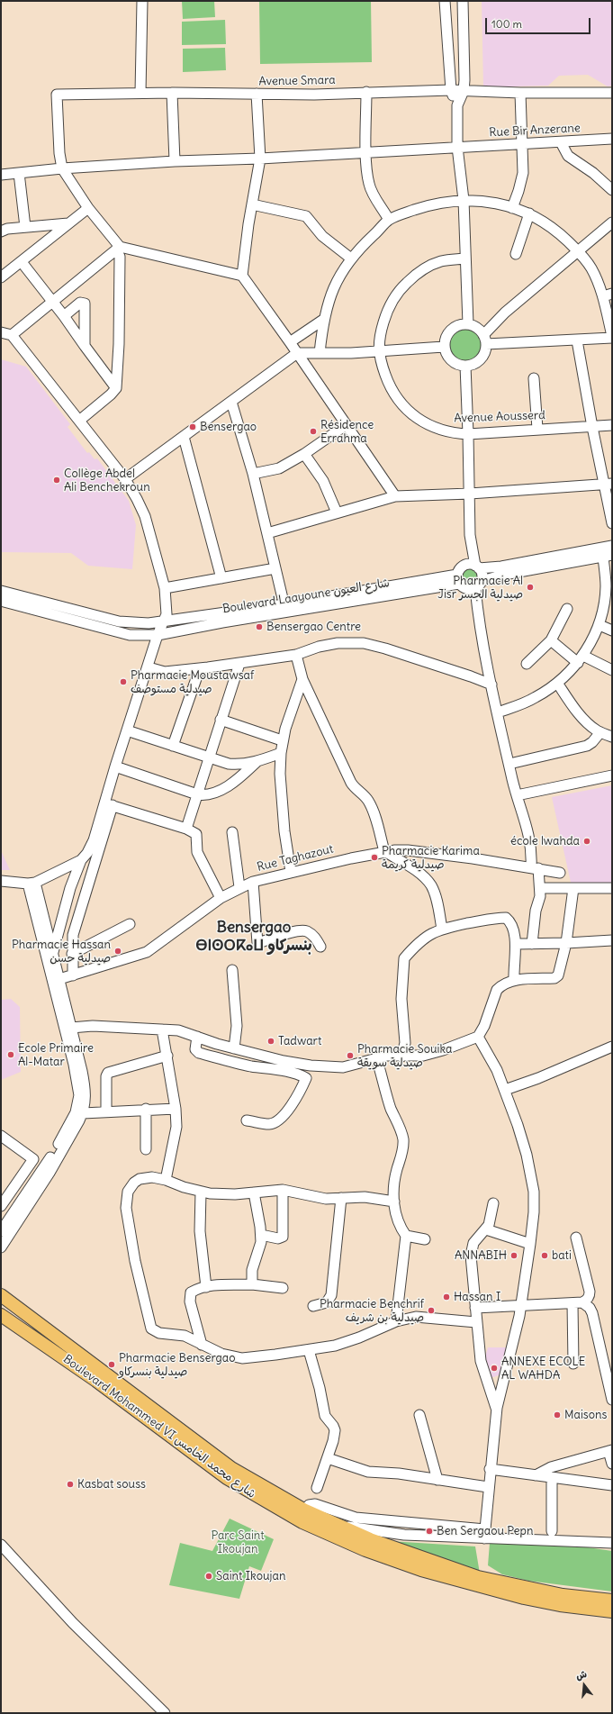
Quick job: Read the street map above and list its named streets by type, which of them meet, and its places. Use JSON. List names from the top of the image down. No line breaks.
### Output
{"streets":{"main road":["Boulevard Mohammed VI شارع محمد الخامس"],"street":["Avenue Smara","Rue Bir Anzerane","Avenue Aousserd","Boulevard Laayoune شارع العيون","Rue Taghazout"]},"crossings":[["Avenue Smara","Rue Bir Anzerane"]],"districts":["Bensergao ⴱⵏⵙⵔⴽⴰⵡ بنسركاو"],"parks":["Parc Saint Ikoujan"],"places":["Bensergao","Résidence Errahma","Collège Abdel Ali Benchekroun","Pharmacie Al Jisr صيدلية الجسر","Bensergao Centre","Pharmacie Moustawsaf صيدلية مستوصف","école lwahda","Pharmacie Karima صيدلية كريمة","Pharmacie Hassan صيدلية حسن","Tadwart","Ecole Primaire Al-Matar","Pharmacie Souika صيدلية سويقة","ANNABIH","bati","Hassan I","Pharmacie Benchrif صيدلية بن شريف","Pharmacie Bensergao صيدلية بنسركاو","ANNEXE ECOLE AL WAHDA","Maisons","Kasbat souss","Ben Sergaou Pepn","Saint Ikoujan"],"scale_bar":"100 m","north":"top"}
